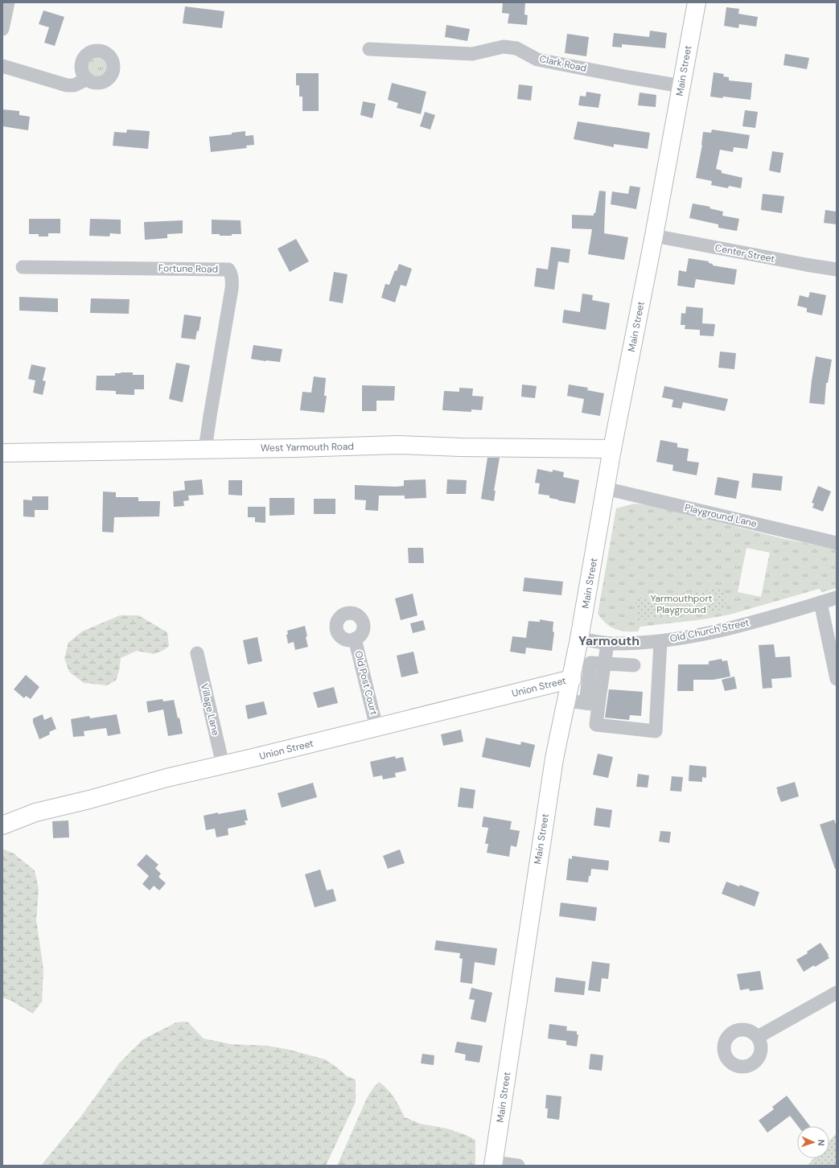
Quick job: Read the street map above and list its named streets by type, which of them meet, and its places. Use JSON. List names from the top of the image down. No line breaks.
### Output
{"streets":{"main road":["Main Street","West Yarmouth Road","Union Street"],"street":["Clark Road","Center Street","Fortune Road","Playground Lane","Old Church Street","Old Post Court","Village Lane"]},"crossings":[["Clark Road","Main Street"],["Main Street","Center Street"],["Main Street","West Yarmouth Road"],["Main Street","Playground Lane"],["Main Street","Old Church Street"],["Main Street","Union Street"],["Fortune Road","West Yarmouth Road"],["Old Post Court","Union Street"],["Union Street","Village Lane"]],"districts":["Yarmouth"],"parks":["Yarmouthport Playground"],"north":"right"}
